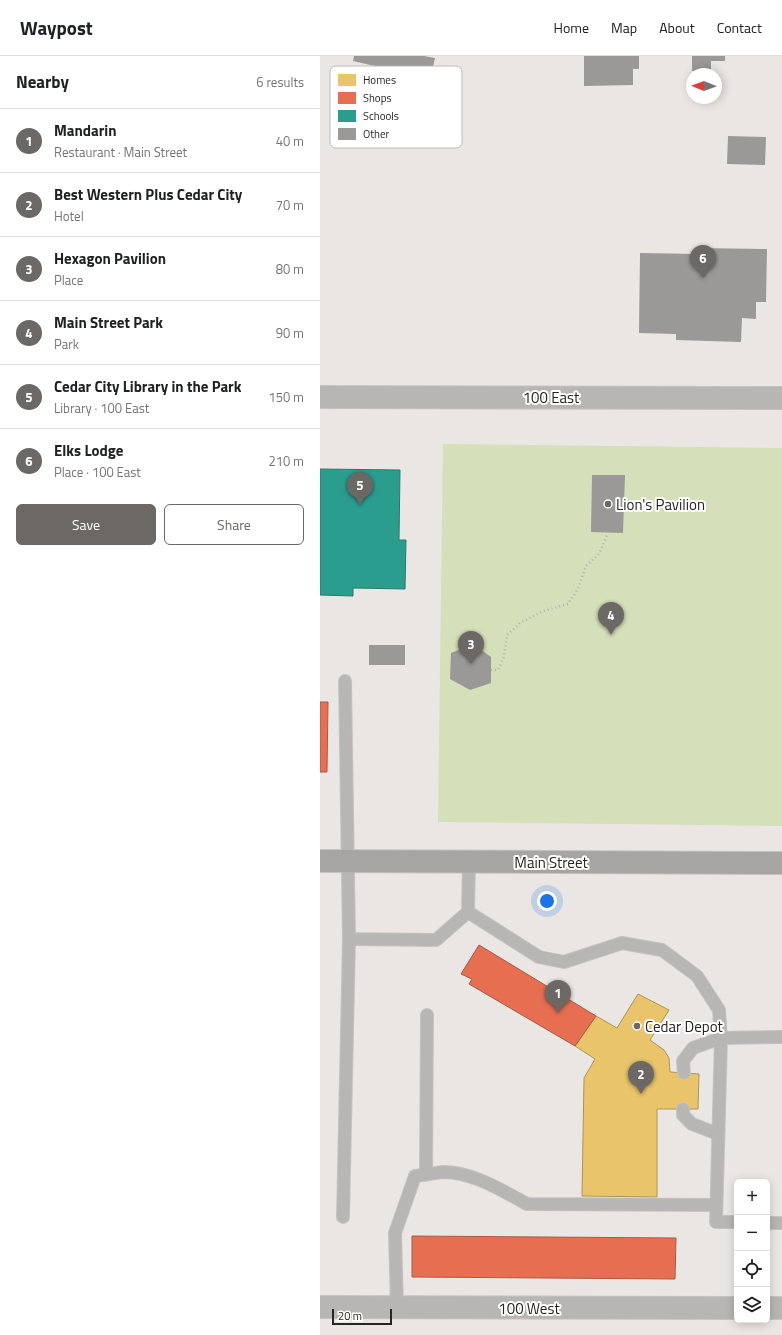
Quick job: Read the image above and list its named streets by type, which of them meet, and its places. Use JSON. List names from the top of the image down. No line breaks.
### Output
{"streets":{"main road":["Main Street"],"street":["100 East","100 West"]},"places":["Lion's Pavilion","Cedar Depot"],"legend":["Homes","Shops","Schools","Other"],"scale_bar":"20 m","north":"left","page":{"header":"Waypost","nav":["Home","Map","About","Contact"],"heading":["Nearby","6 results"],"list":[{"mark":"1","name":"Mandarin","note":"Restaurant · Main Street","value":"40 m"},{"mark":"2","name":"Best Western Plus Cedar City","note":"Hotel","value":"70 m"},{"mark":"3","name":"Hexagon Pavilion","note":"Place","value":"80 m"},{"mark":"4","name":"Main Street Park","note":"Park","value":"90 m"},{"mark":"5","name":"Cedar City Library in the Park","note":"Library · 100 East","value":"150 m"},{"mark":"6","name":"Elks Lodge","note":"Place · 100 East","value":"210 m"}],"pins":["6","5","4","3","1","2"],"buttons":["Save","Share"],"map_buttons":["+","−"],"scale":"20 m"}}
